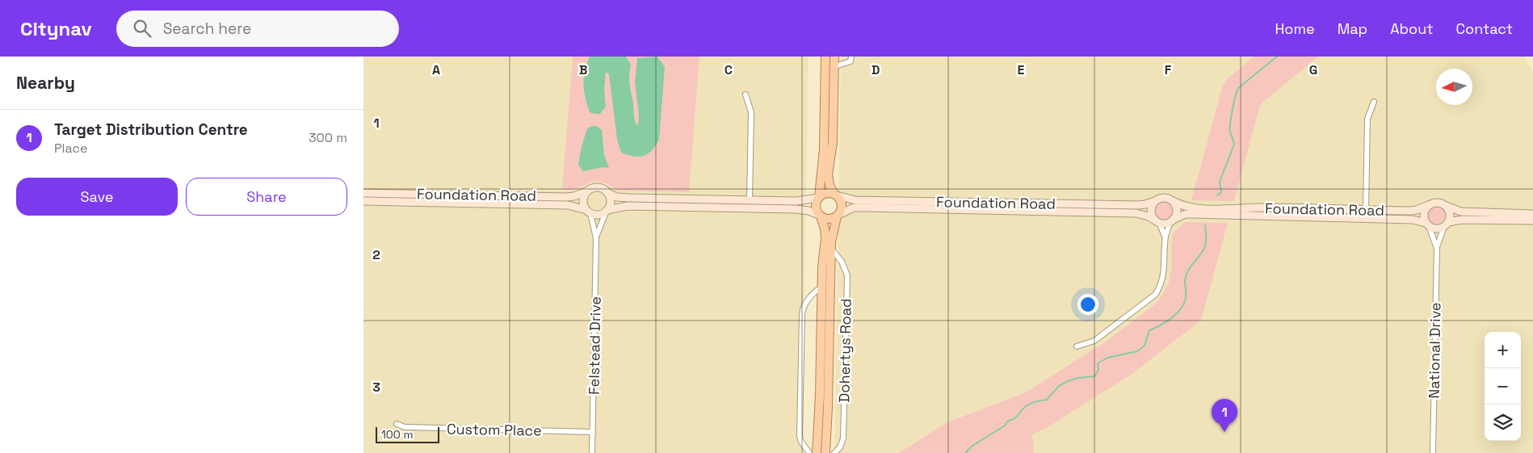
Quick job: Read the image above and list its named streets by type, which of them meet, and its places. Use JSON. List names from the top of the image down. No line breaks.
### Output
{"streets":{"main road":["Dohertys Road"],"street":["Foundation Road","Felstead Drive","National Drive","Custom Place"]},"crossings":[["Foundation Road","Felstead Drive"],["Foundation Road","Dohertys Road"],["Foundation Road","National Drive"],["Felstead Drive","Custom Place"]],"scale_bar":"100 m","north":"left","page":{"header":"Citynav","search":"Search here","nav":["Home","Map","About","Contact"],"heading":"Nearby","list":[{"mark":"1","name":"Target Distribution Centre","note":"Place","value":"300 m"}],"buttons":["Save","Share"],"map_buttons":["+","−"],"pins":"1","scale":"100 m"},"grid":{"columns":["A","B","C","D","E","F","G"],"rows":["1","2","3"]}}
